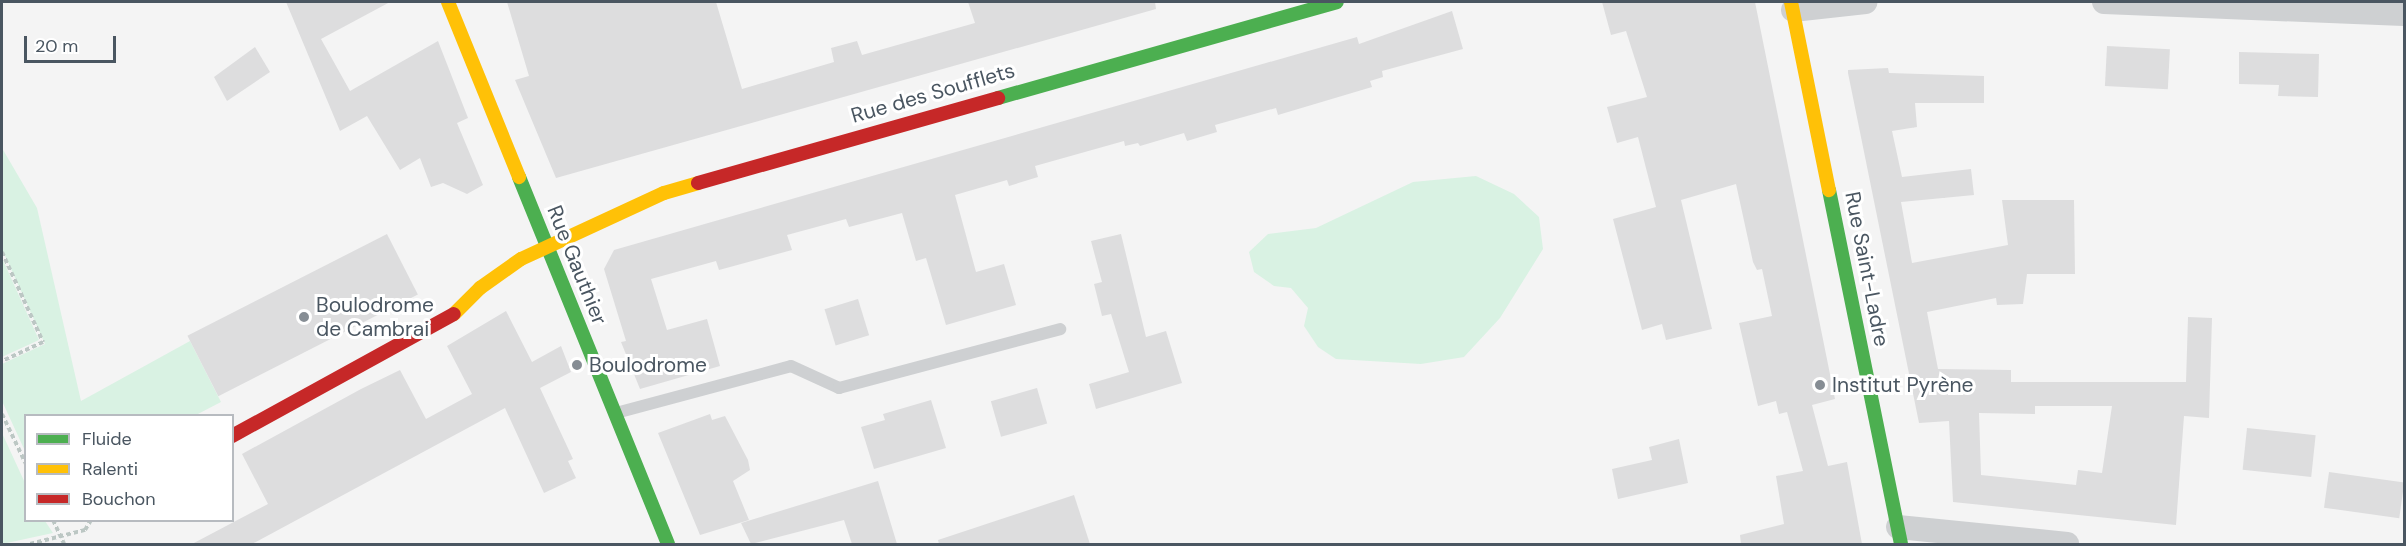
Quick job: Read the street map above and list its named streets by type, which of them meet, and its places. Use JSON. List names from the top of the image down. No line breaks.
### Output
{"streets":{"street":["Rue des Soufflets","Rue Gauthier","Rue Saint-Ladre"]},"crossings":[["Rue des Soufflets","Rue Gauthier"]],"places":["Boulodrome de Cambrai","Boulodrome","Institut Pyrène"],"legend":["Fluide","Ralenti","Bouchon"],"scale_bar":"20 m"}
